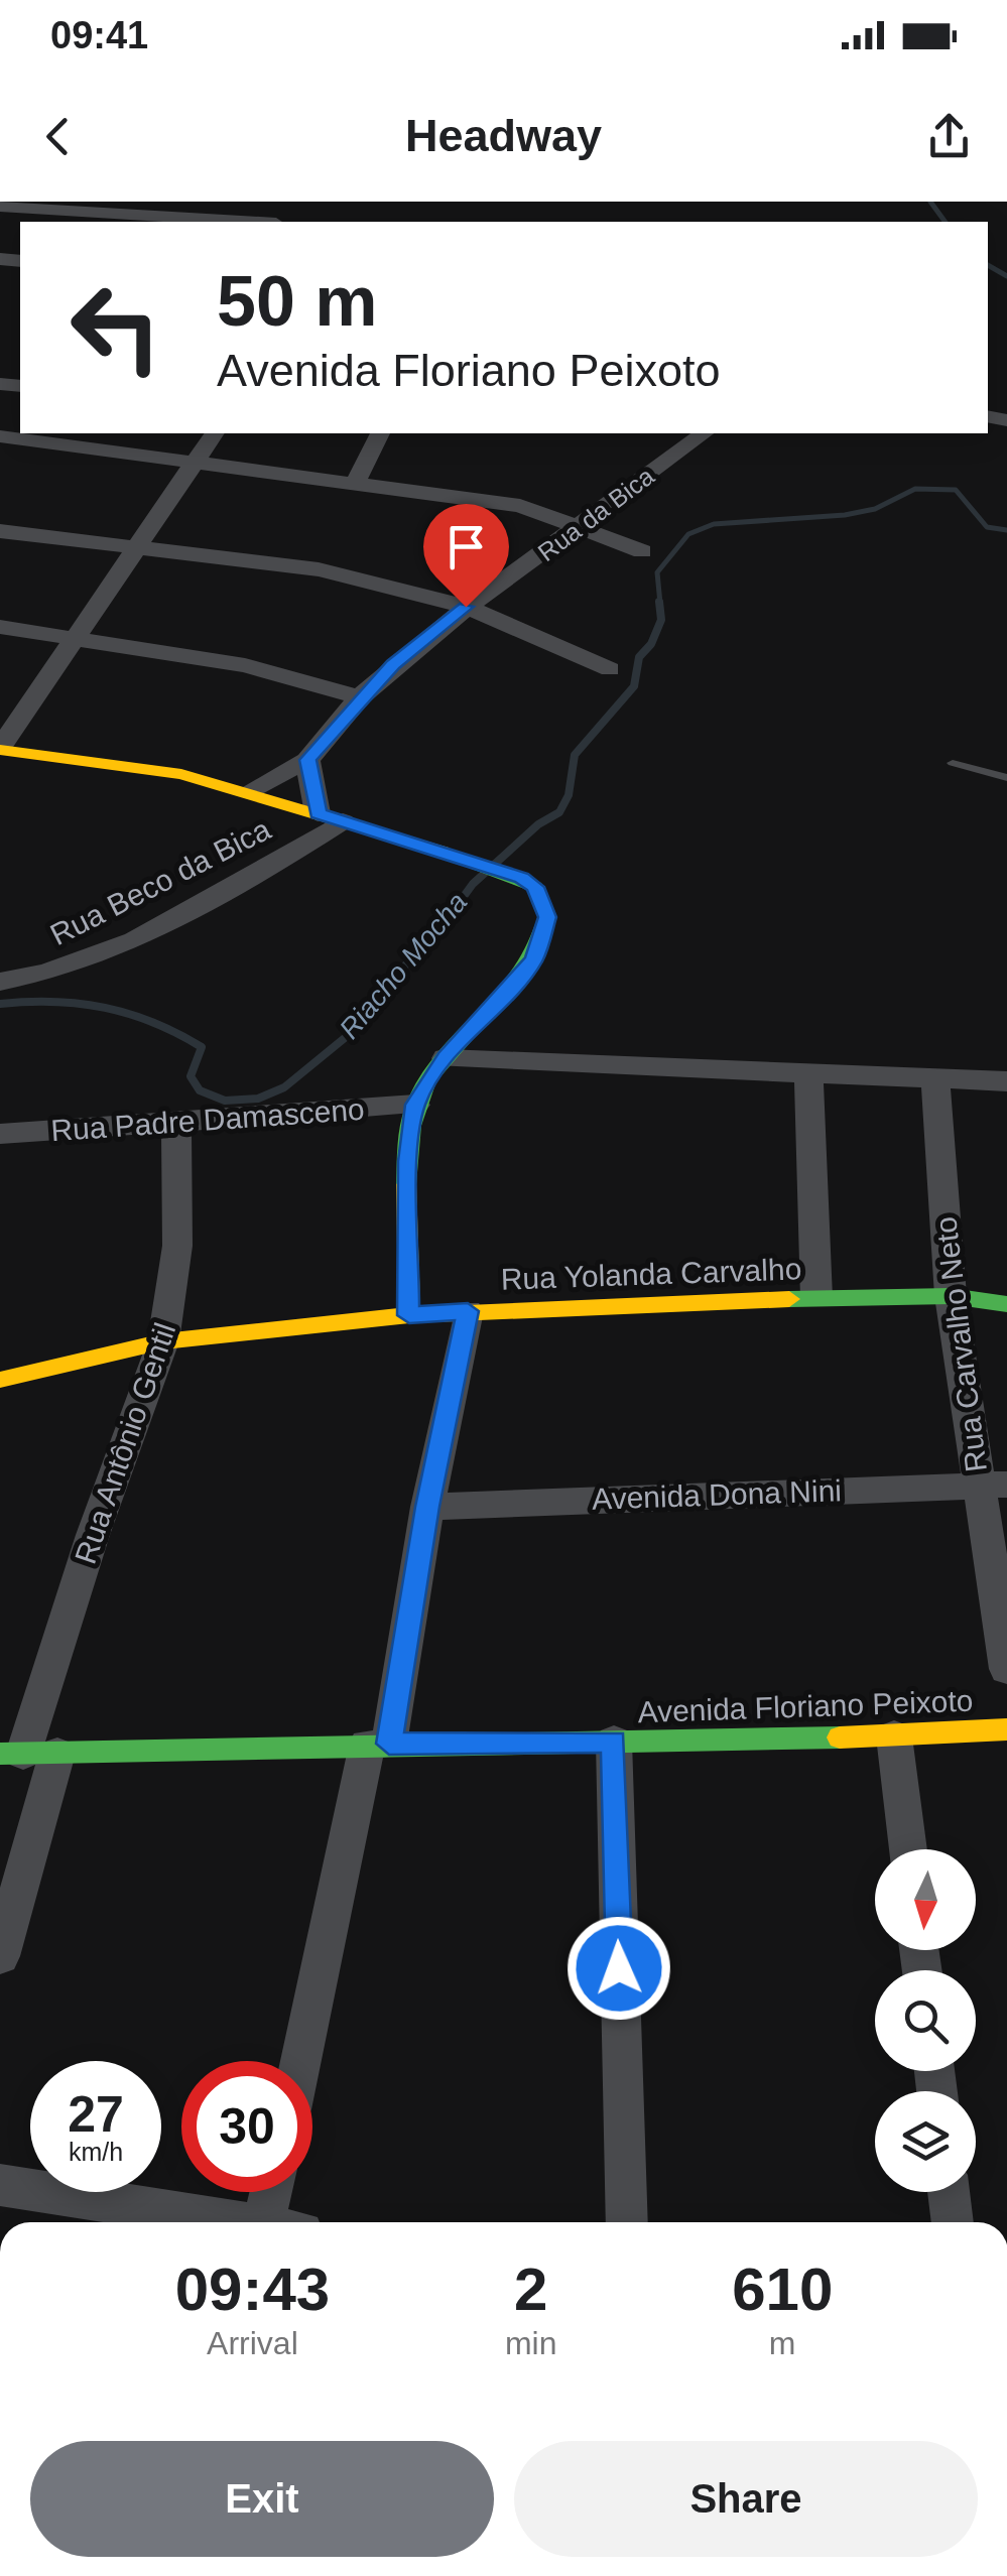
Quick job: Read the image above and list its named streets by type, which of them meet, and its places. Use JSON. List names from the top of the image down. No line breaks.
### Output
{"streets":{"street":["Rua da Bica","Rua Beco da Bica","Rua Padre Damasceno","Rua Yolanda Carvalho","Rua Carvalho Neto","Rua Antônio Gentil","Avenida Dona Nini","Avenida Floriano Peixoto"]},"crossings":[["Rua Padre Damasceno","Rua Antônio Gentil"],["Rua Yolanda Carvalho","Rua Carvalho Neto"],["Rua Yolanda Carvalho","Rua Antônio Gentil"],["Rua Carvalho Neto","Avenida Dona Nini"],["Rua Antônio Gentil","Avenida Floriano Peixoto"]],"water":["Riacho Mocha"],"north":"bottom","page":{"status":"09:41","header":"Headway","turn":["50 m","Avenida Floriano Peixoto"],"speed":"27 km/h","limit":"30","eta":["09:43","Arrival","2","min","610","m"],"buttons":["Exit","Share"]}}
